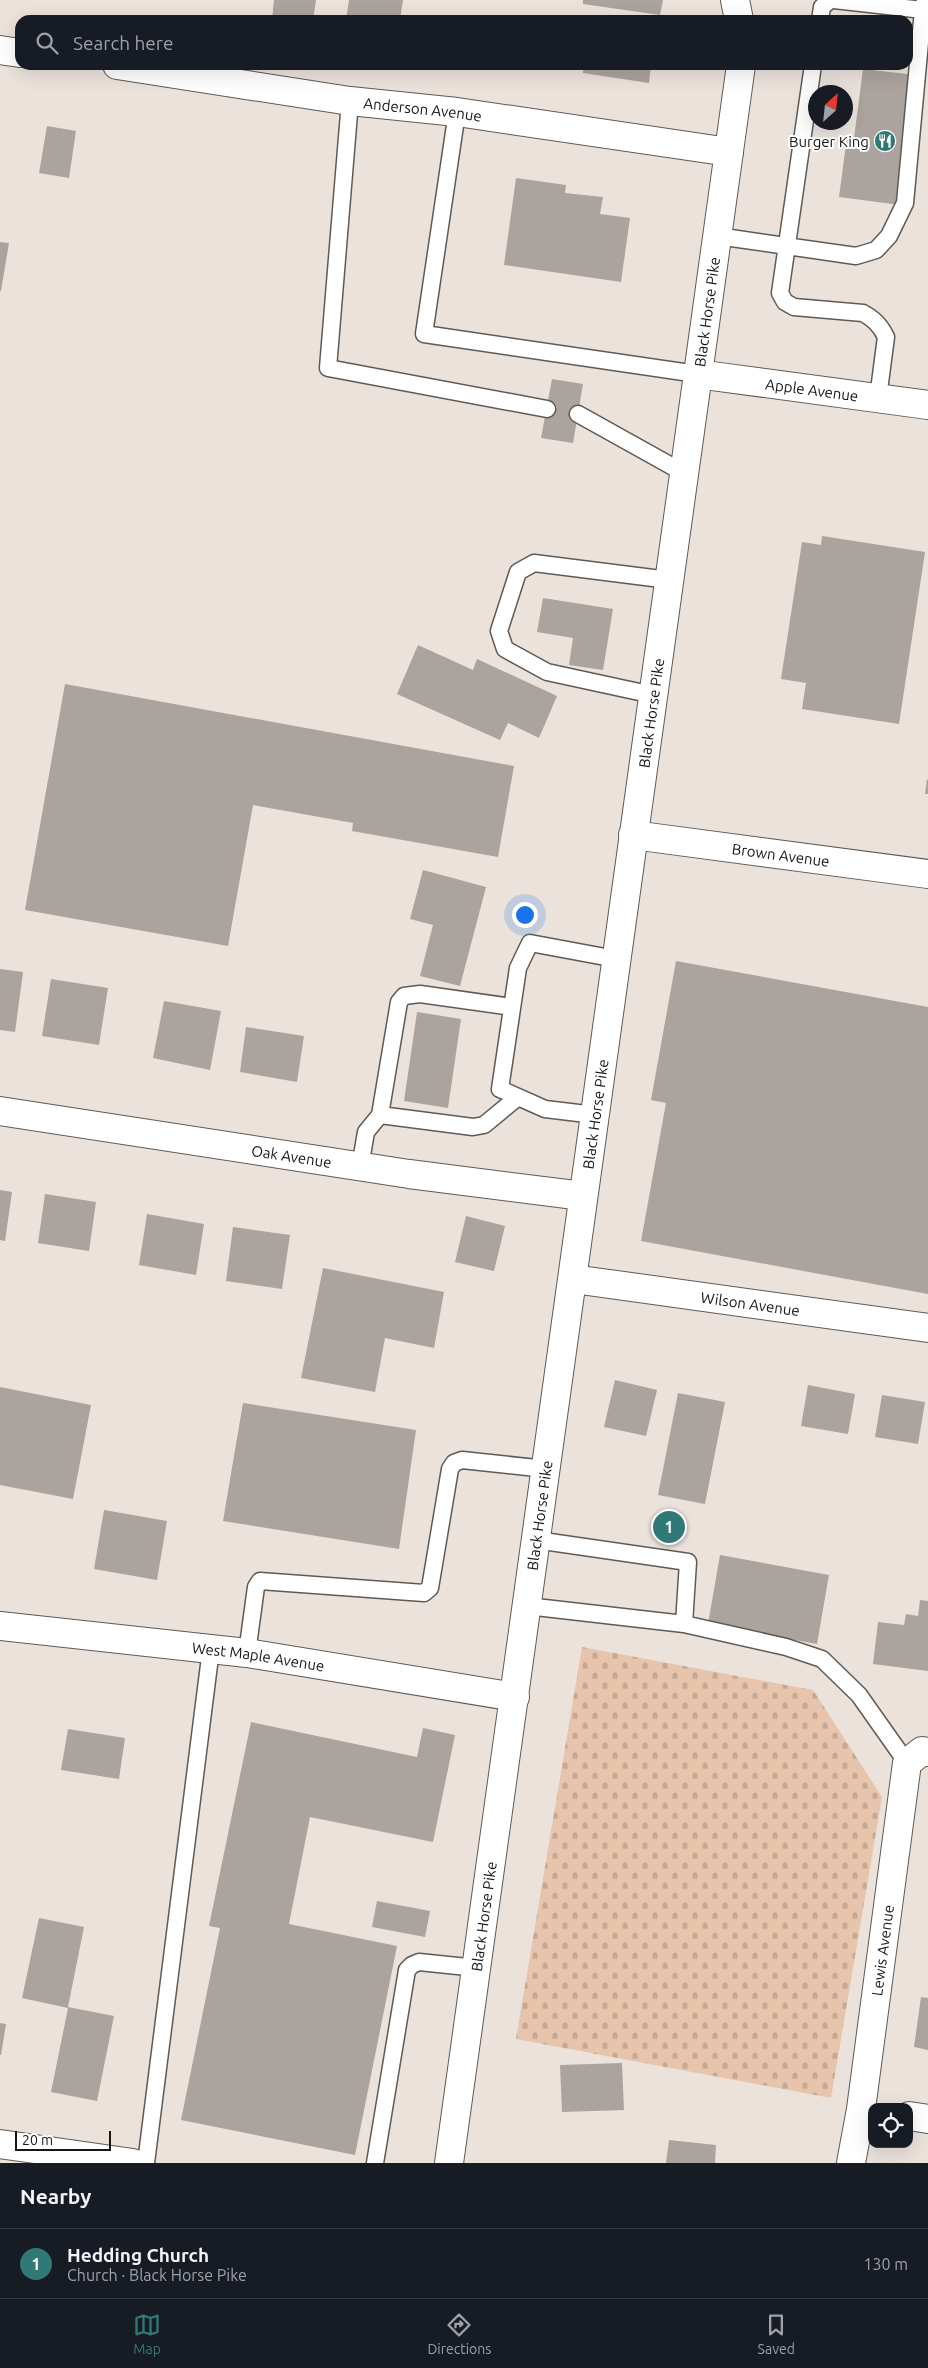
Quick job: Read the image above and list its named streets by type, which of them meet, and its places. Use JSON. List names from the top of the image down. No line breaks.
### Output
{"streets":{"main road":["Anderson Avenue","Black Horse Pike","Apple Avenue","Brown Avenue","Oak Avenue","Wilson Avenue","West Maple Avenue","Lewis Avenue"]},"crossings":[["Anderson Avenue","Black Horse Pike"],["Black Horse Pike","Apple Avenue"],["Black Horse Pike","Brown Avenue"],["Black Horse Pike","Oak Avenue"],["Black Horse Pike","Wilson Avenue"],["Black Horse Pike","West Maple Avenue"]],"places":{"restaurant":["Burger King"]},"scale_bar":"20 m","north":"top right","page":{"search":"Search here","pins":"1","scale":"20 m","heading":"Nearby","list":[{"mark":"1","name":"Hedding Church","note":"Church · Black Horse Pike","value":"130 m"}],"nav":["Map","Directions","Saved"]}}
